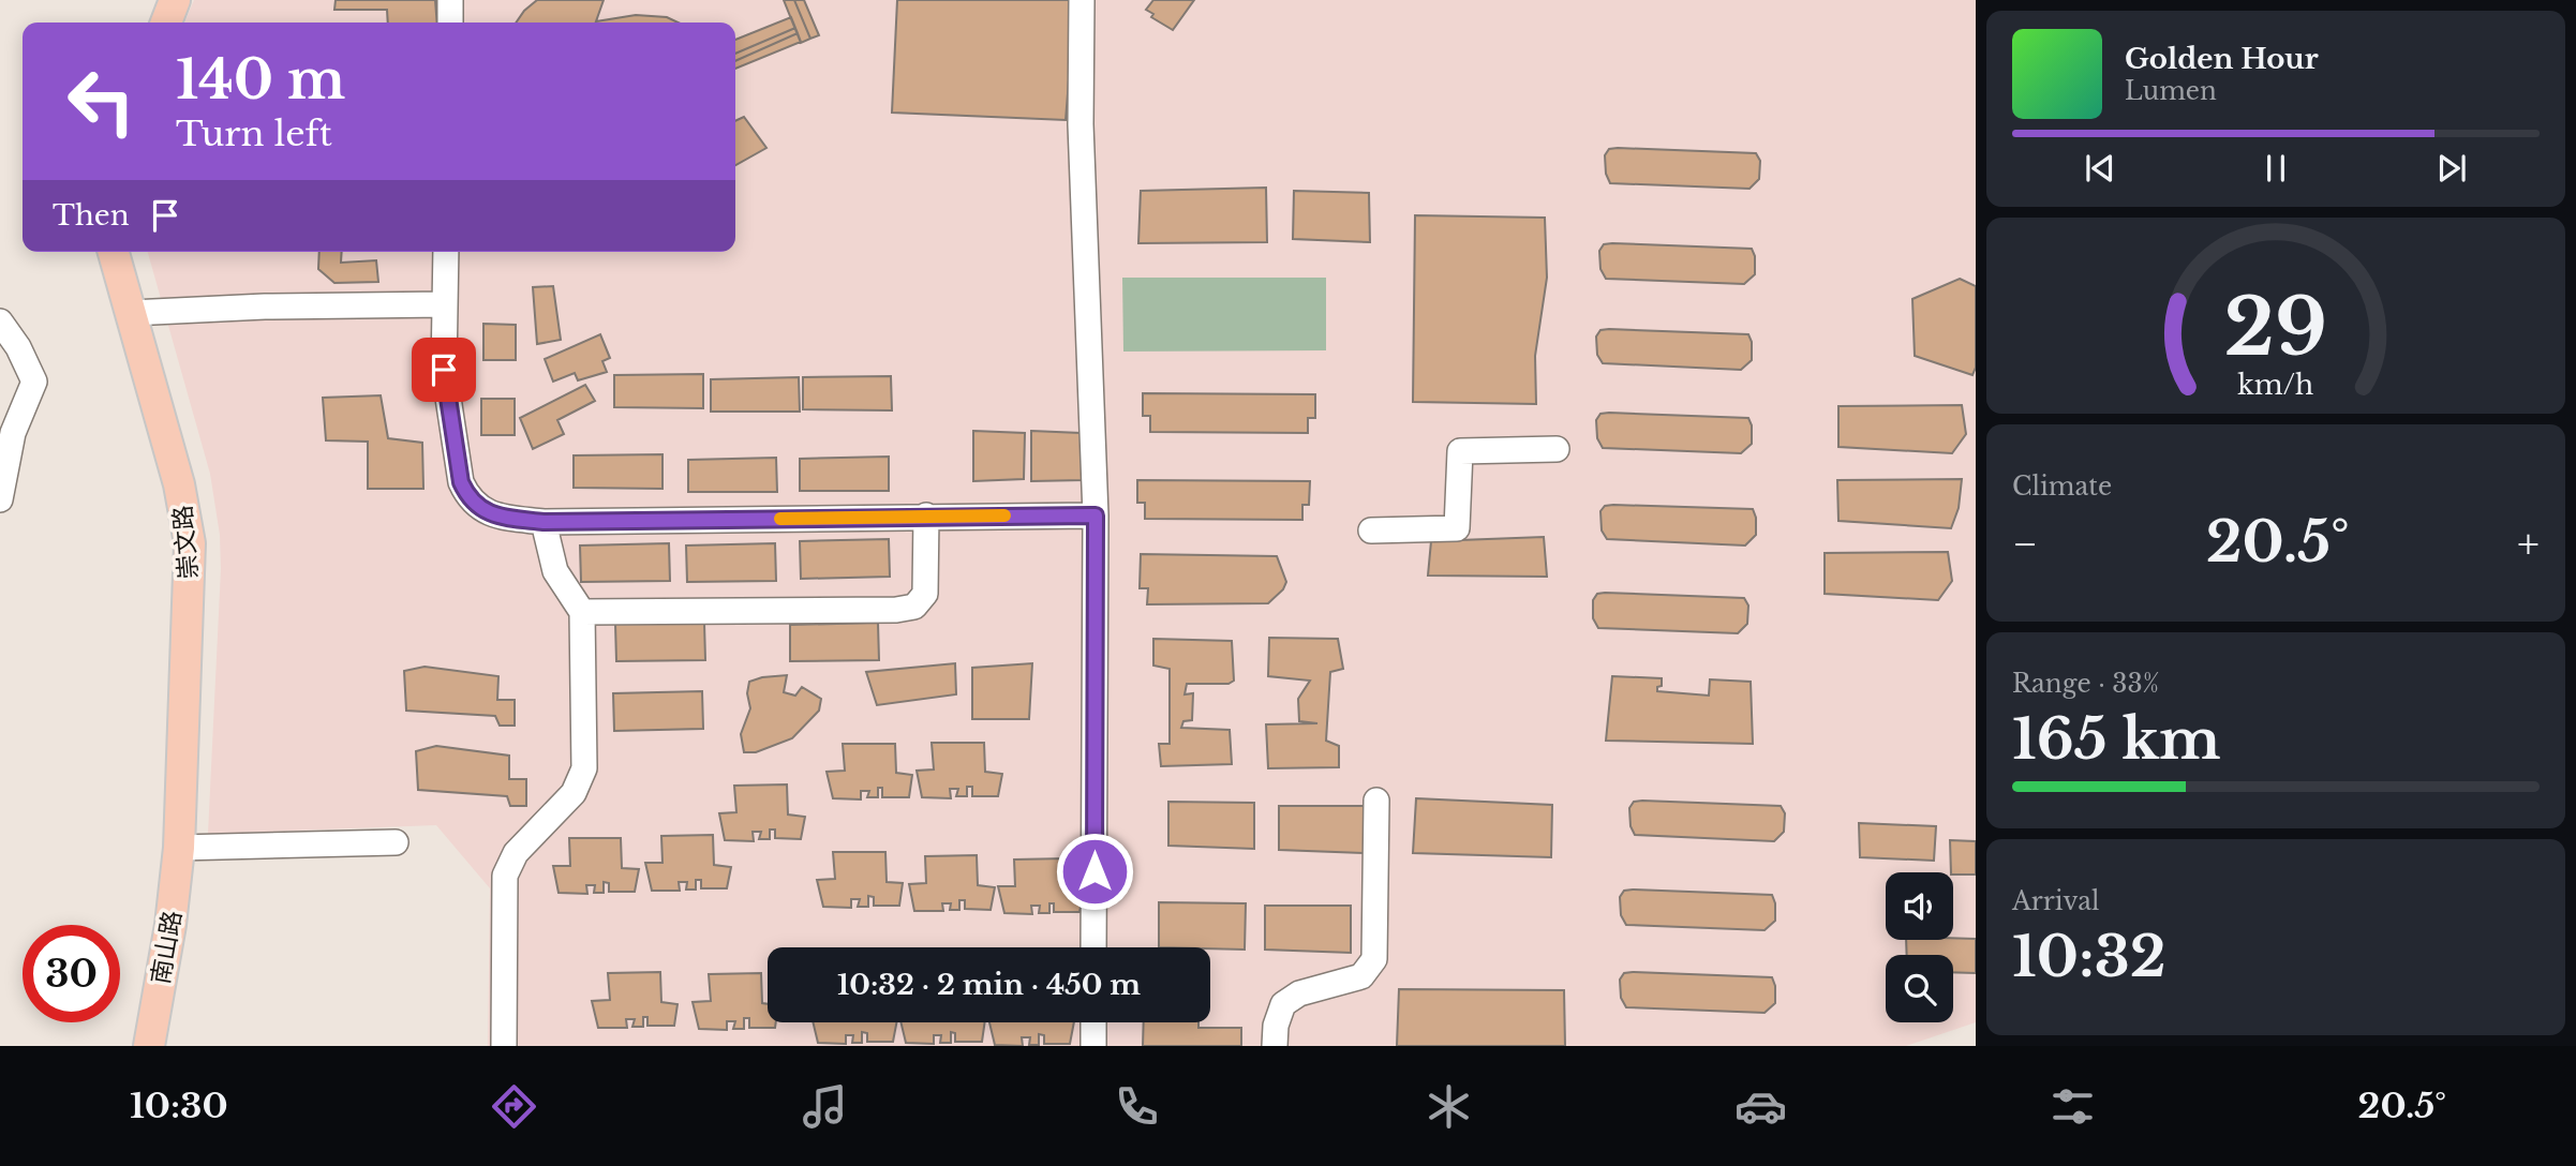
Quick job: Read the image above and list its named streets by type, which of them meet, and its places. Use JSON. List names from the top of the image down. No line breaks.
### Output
{"streets":{"main road":["崇文路","南山路"]},"crossings":[["崇文路","南山路"]],"page":{"turn":["140 m","Turn left"],"song":["Golden Hour","Lumen"],"then":"Then","tile":["Climate",["Range · 33%","165 km"],["Arrival","10:32"]],"heat":["−","20.5°","+"],"limit":"30","trip":"10:32 · 2 min · 450 m","tabs":["10:30","20.5°"],"gauge":["29","km/h"]}}
